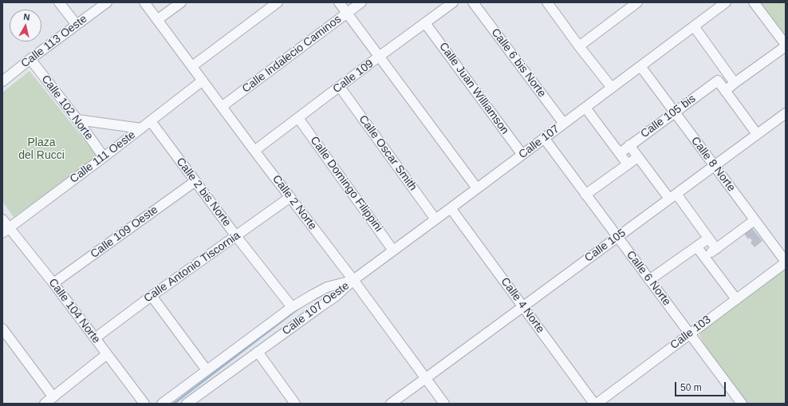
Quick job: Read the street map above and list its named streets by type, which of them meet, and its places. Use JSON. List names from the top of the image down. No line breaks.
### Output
{"streets":{"street":["Calle 113 Oeste","Calle Indalecio Caminos","Calle 6 bis Norte","Calle 109","Calle Juan Williamson","Calle 102 Norte","Calle 105 bis","Calle 107","Calle Oscar Smith","Calle 111 Oeste","Calle 8 Norte","Calle Domingo Filippini","Calle 2 bis Norte","Calle 2 Norte","Calle 109 Oeste","Calle 105","Calle Antonio Tiscornia","Calle 6 Norte","Calle 4 Norte","Calle 107 Oeste","Calle 104 Norte","Calle 103"]},"crossings":[["Calle 113 Oeste","Calle 102 Norte"],["Calle Indalecio Caminos","Calle 2 Norte"],["Calle 6 bis Norte","Calle 107"],["Calle 109","Calle Juan Williamson"],["Calle 109","Calle Oscar Smith"],["Calle 109","Calle Domingo Filippini"],["Calle 109","Calle 2 Norte"],["Calle Juan Williamson","Calle 107"],["Calle 102 Norte","Calle 111 Oeste"],["Calle 105 bis","Calle 8 Norte"],["Calle 107","Calle Oscar Smith"],["Calle 107","Calle 8 Norte"],["Calle 107","Calle Domingo Filippini"],["Calle 107","Calle 2 Norte"],["Calle 107","Calle 6 Norte"],["Calle 107","Calle 4 Norte"],["Calle 107","Calle 107 Oeste"],["Calle 111 Oeste","Calle 2 bis Norte"],["Calle 111 Oeste","Calle 2 Norte"],["Calle 111 Oeste","Calle 104 Norte"],["Calle 8 Norte","Calle 105"],["Calle 8 Norte","Calle 103"],["Calle 2 bis Norte","Calle 109 Oeste"],["Calle 2 bis Norte","Calle Antonio Tiscornia"],["Calle 2 bis Norte","Calle 107 Oeste"],["Calle 2 Norte","Calle 105"],["Calle 2 Norte","Calle Antonio Tiscornia"],["Calle 2 Norte","Calle 107 Oeste"],["Calle 109 Oeste","Calle 104 Norte"],["Calle 105","Calle 6 Norte"],["Calle 105","Calle 4 Norte"],["Calle Antonio Tiscornia","Calle 104 Norte"],["Calle 6 Norte","Calle 103"]],"parks":["Plaza del Rucci"],"scale_bar":"50 m","north":"top"}
